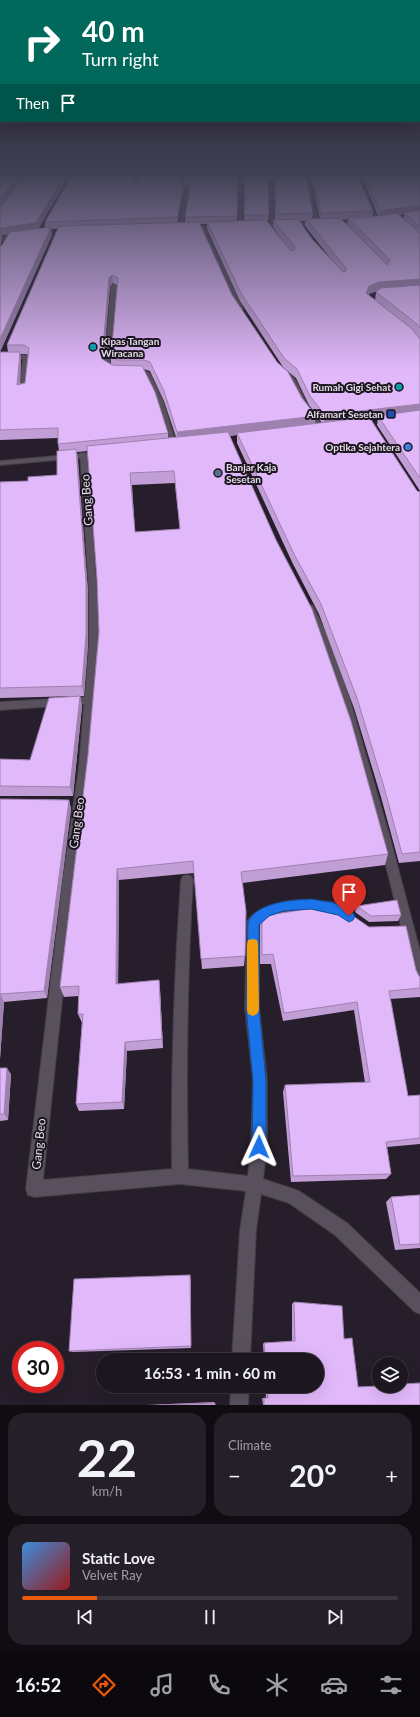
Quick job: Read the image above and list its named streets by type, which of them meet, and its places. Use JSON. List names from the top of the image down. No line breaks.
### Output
{"streets":{"street":["Gang Beo"]},"places":{"other":["Kipas Tangan Wiracana","Rumah Gigi Sehat","Optika Sejahtera","Banjar Kaja Sesetan"],"transit":["Alfamart Sesetan"]},"page":{"turn":["40 m","Turn right"],"then":"Then","limit":"30","trip":"16:53 · 1 min · 60 m","tile":[["22","km/h"],"Climate"],"heat":["−","20°","+"],"song":["Static Love","Velvet Ray"],"tabs":"16:52"}}
